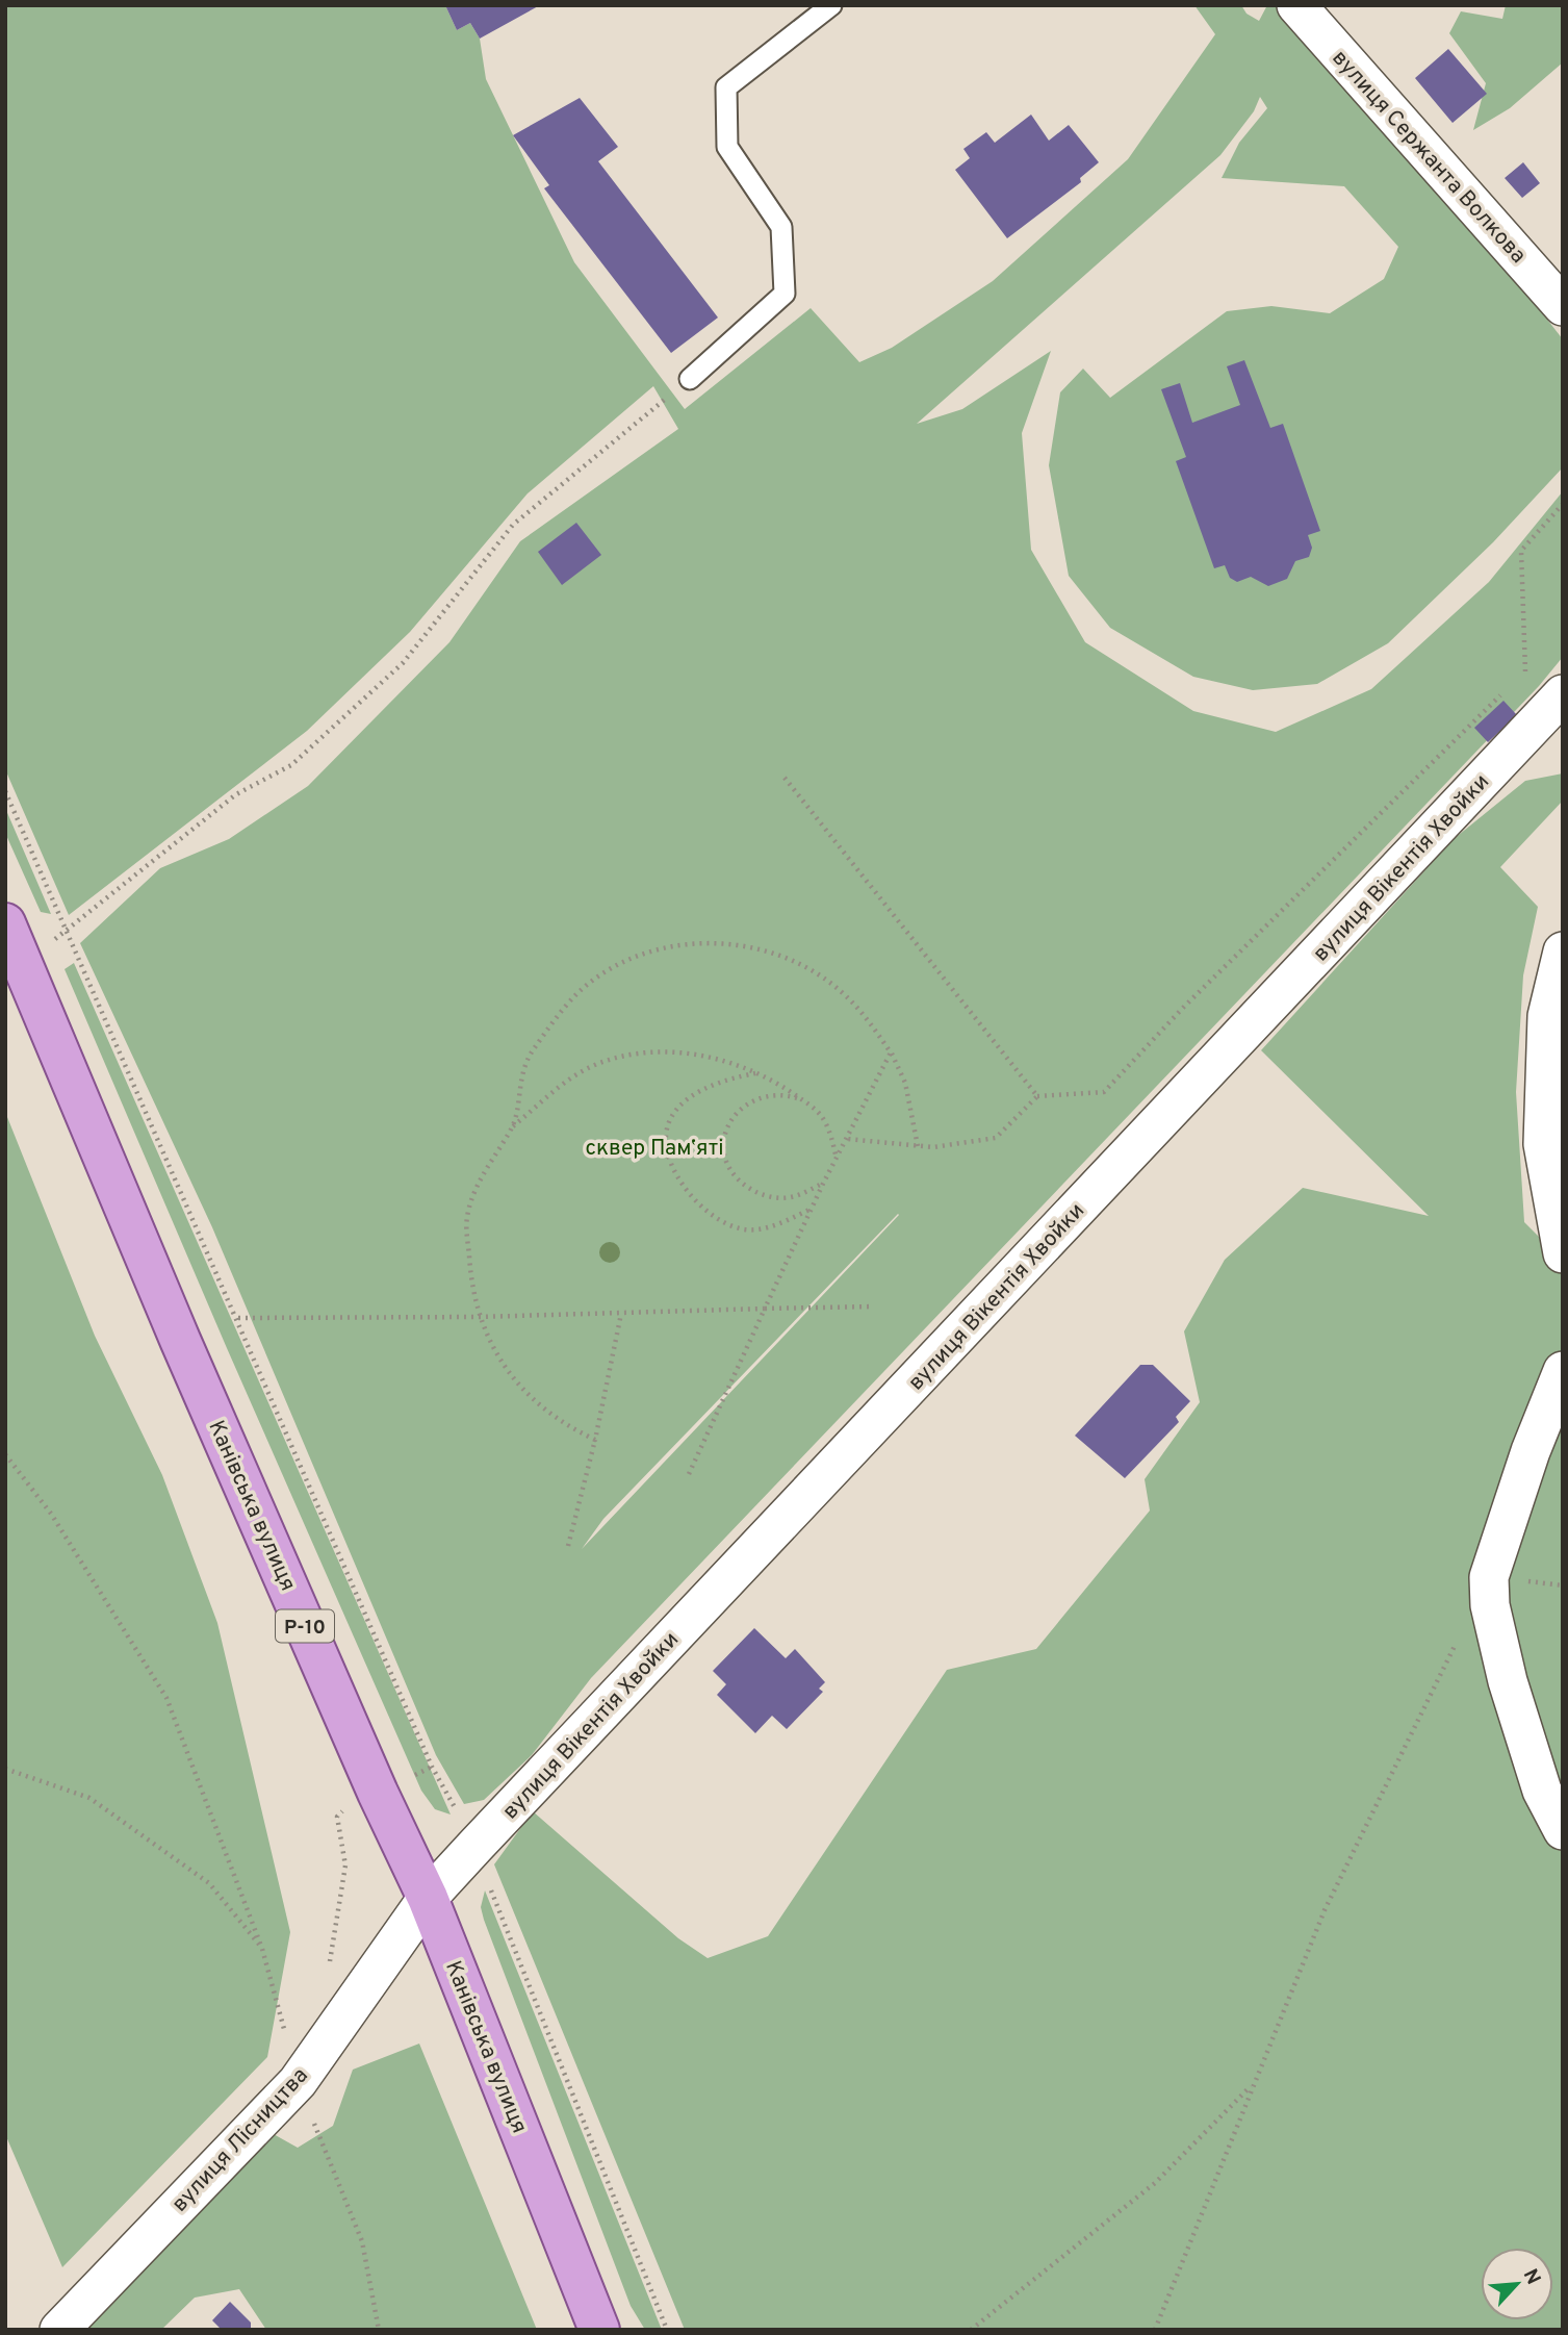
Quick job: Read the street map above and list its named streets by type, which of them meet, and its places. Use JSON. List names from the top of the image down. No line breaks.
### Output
{"streets":{"main road":["Канівська вулиця","Р-10"],"street":["вулиця Сержанта Волкова","вулиця Вікентія Хвойки","вулиця Лісництва"]},"crossings":[["вулиця Вікентія Хвойки","Канівська вулиця"],["вулиця Вікентія Хвойки","вулиця Лісництва"],["Канівська вулиця","вулиця Лісництва"]],"parks":["сквер Памʼяті"],"north":"top right"}
